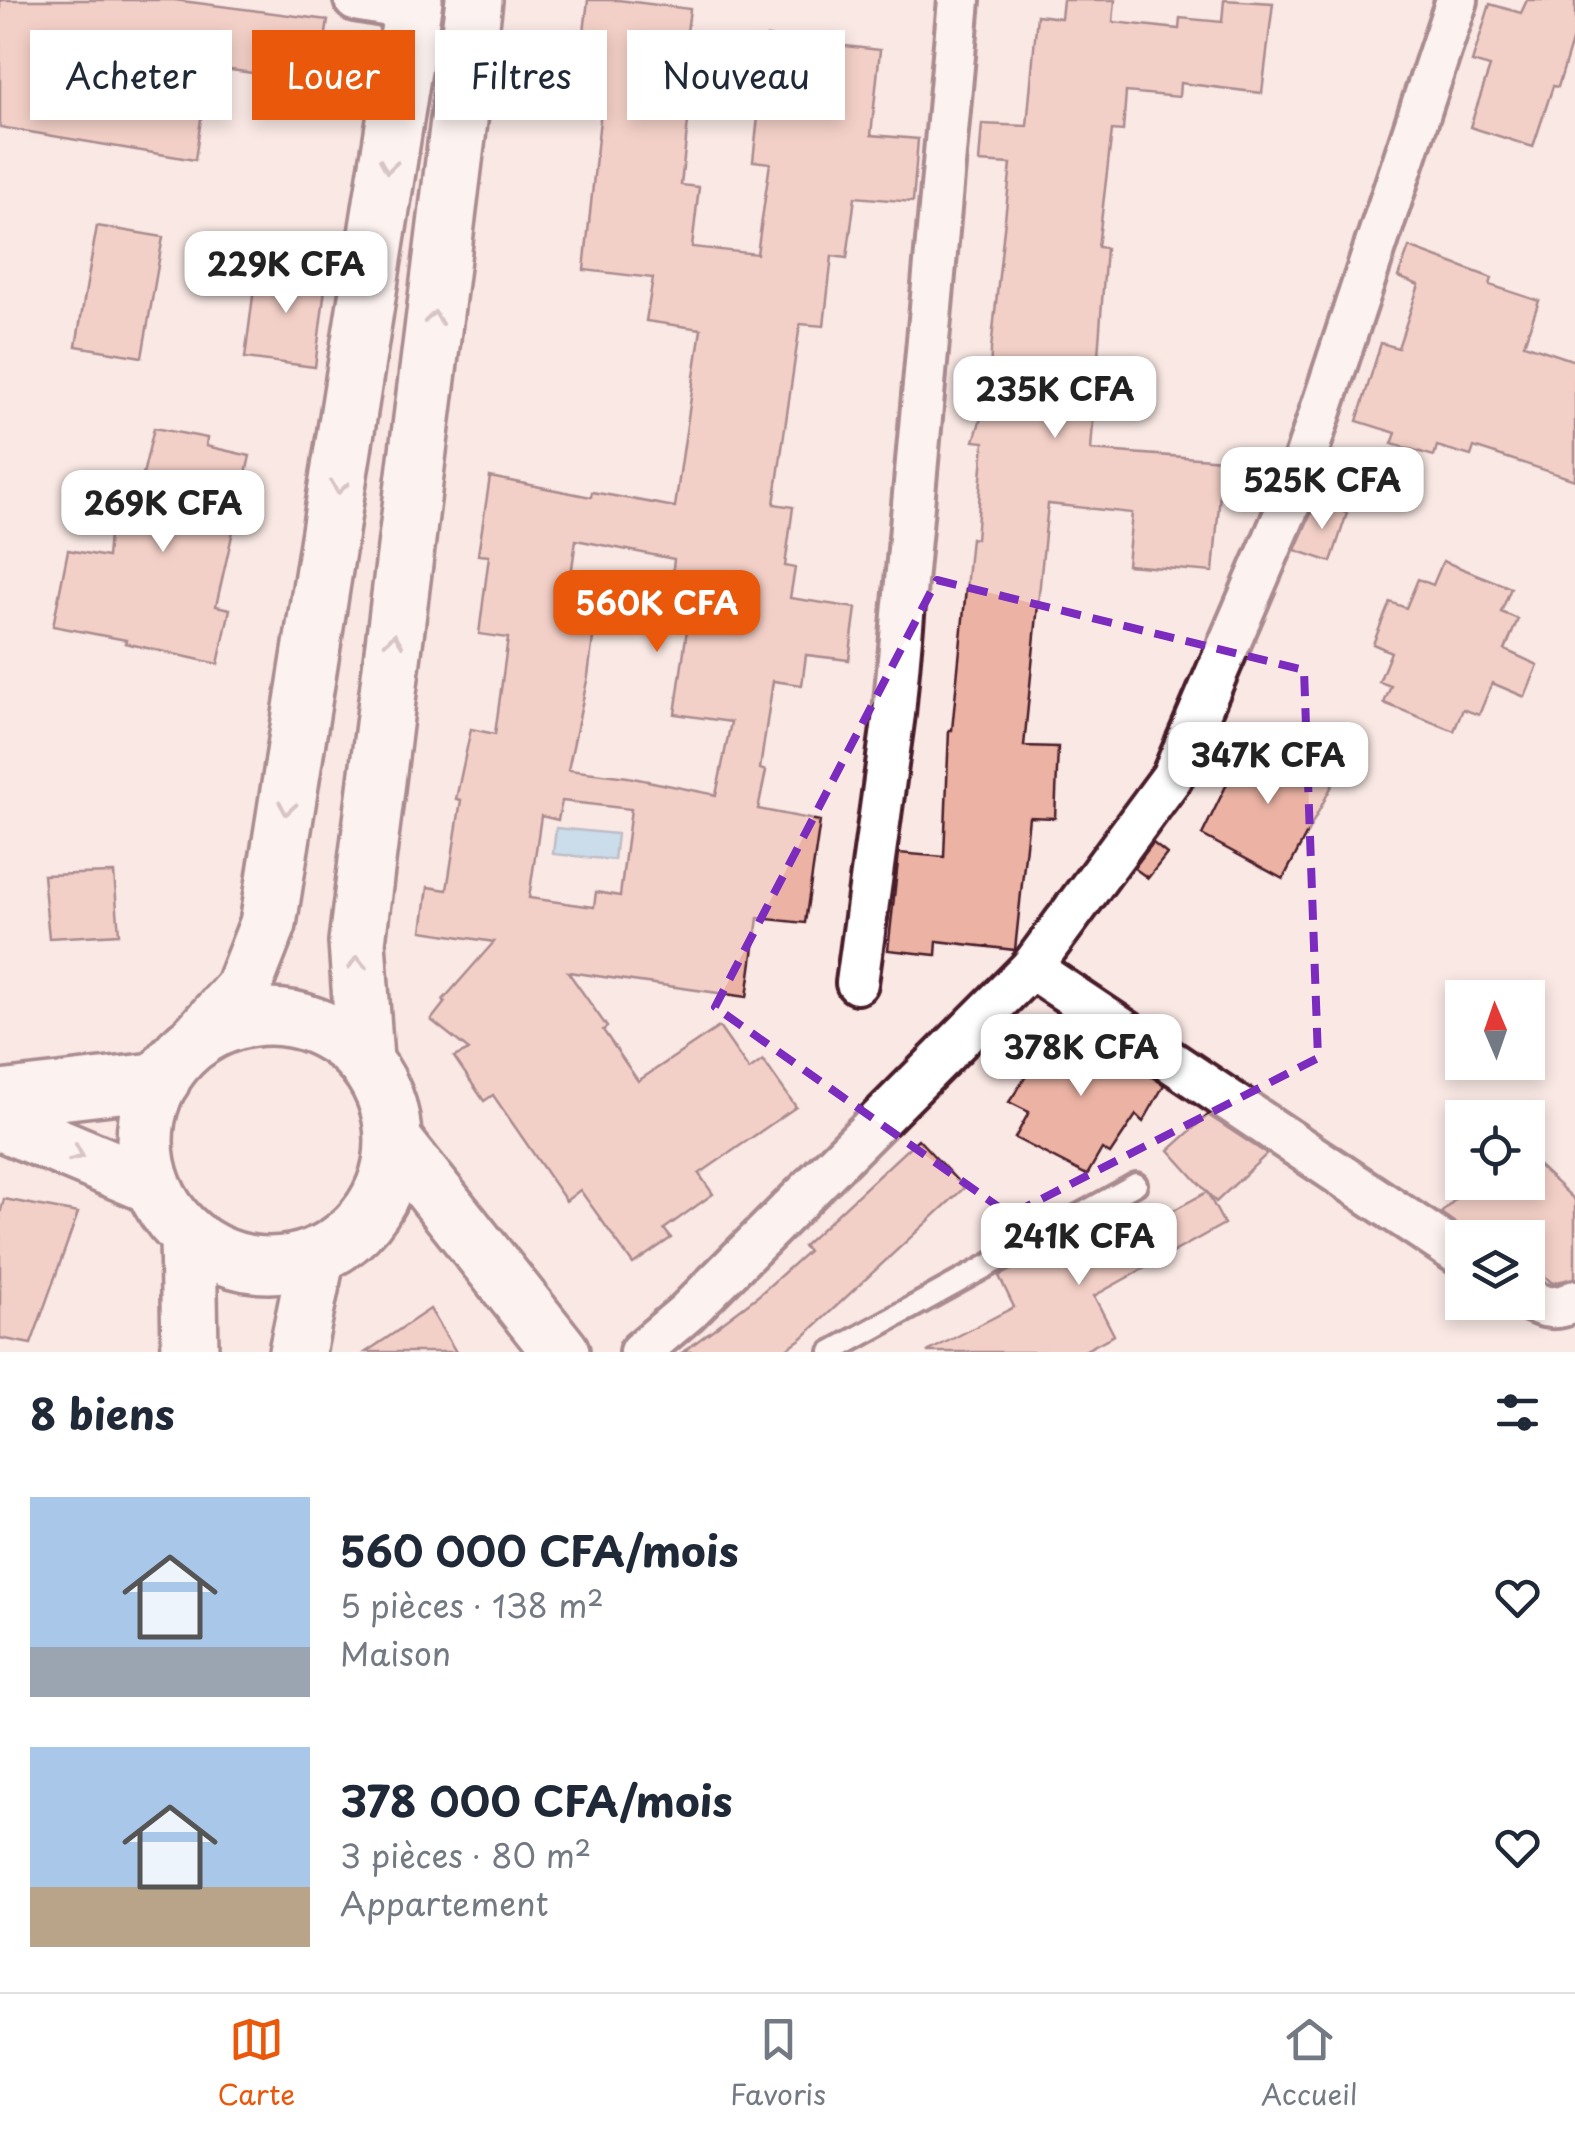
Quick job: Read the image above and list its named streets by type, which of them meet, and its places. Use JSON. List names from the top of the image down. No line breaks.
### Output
{"north":"top","page":{"chip":["Acheter","Louer","Filtres","Nouveau"],"price":["229K CFA","235K CFA","525K CFA","269K CFA","560K CFA","347K CFA","378K CFA","241K CFA"],"heading":"8 biens","list":[{"name":"560 000 CFA/mois","note":"5 pièces · 138 m² · Maison"},{"name":"378 000 CFA/mois","note":"3 pièces · 80 m² · Appartement"}],"tabs":["Carte","Favoris","Accueil"]}}
